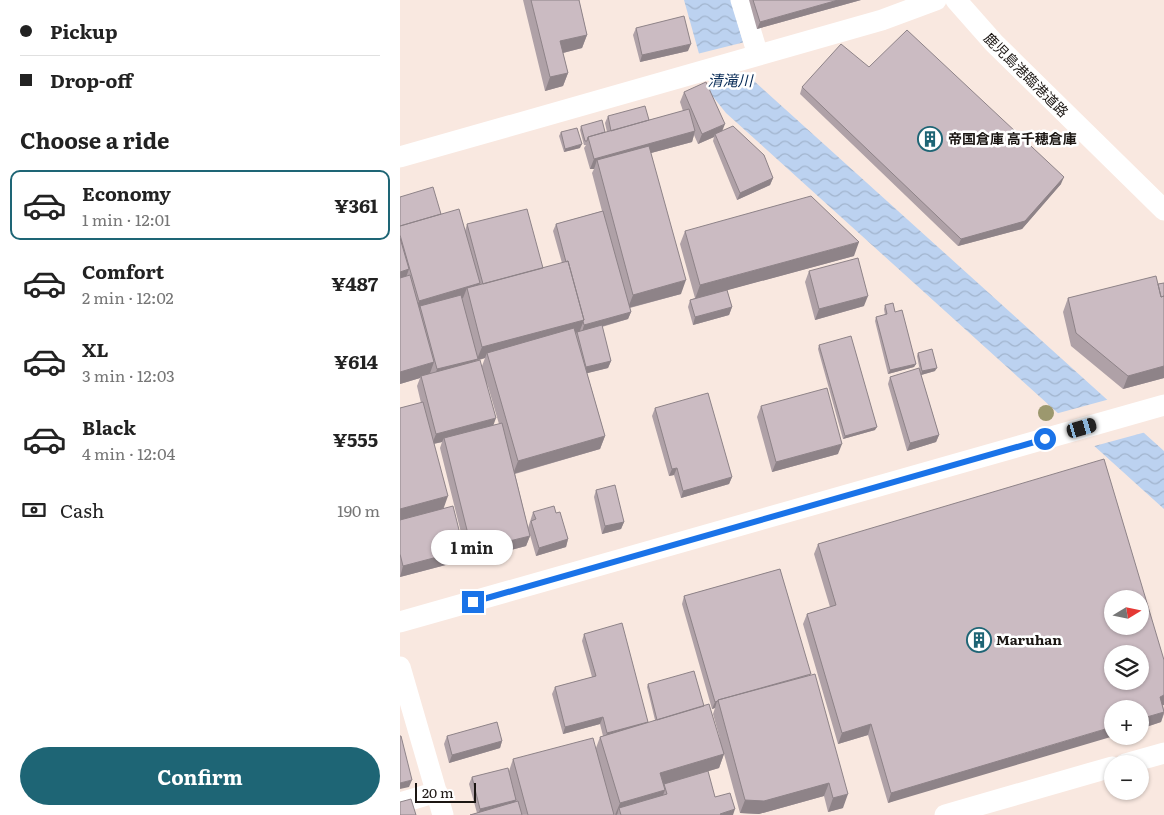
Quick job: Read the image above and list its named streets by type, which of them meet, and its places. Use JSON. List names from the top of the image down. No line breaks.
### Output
{"streets":{"street":["鹿児島港臨港道路"]},"water":["清滝川"],"places":{"building":["帝国倉庫 高千穂倉庫","Maruhan"]},"scale_bar":"20 m","north":"right","page":{"banner":["Pickup","Drop-off"],"heading":"Choose a ride","list":[{"name":"Economy","note":"1 min · 12:01","value":"¥361"},{"name":"Comfort","note":"2 min · 12:02","value":"¥487"},{"name":"XL","note":"3 min · 12:03","value":"¥614"},{"name":"Black","note":"4 min · 12:04","value":"¥555"}],"pay":["Cash","190 m"],"bubble":"1 min","map_buttons":["+","−"],"buttons":"Confirm","scale":"20 m"}}
